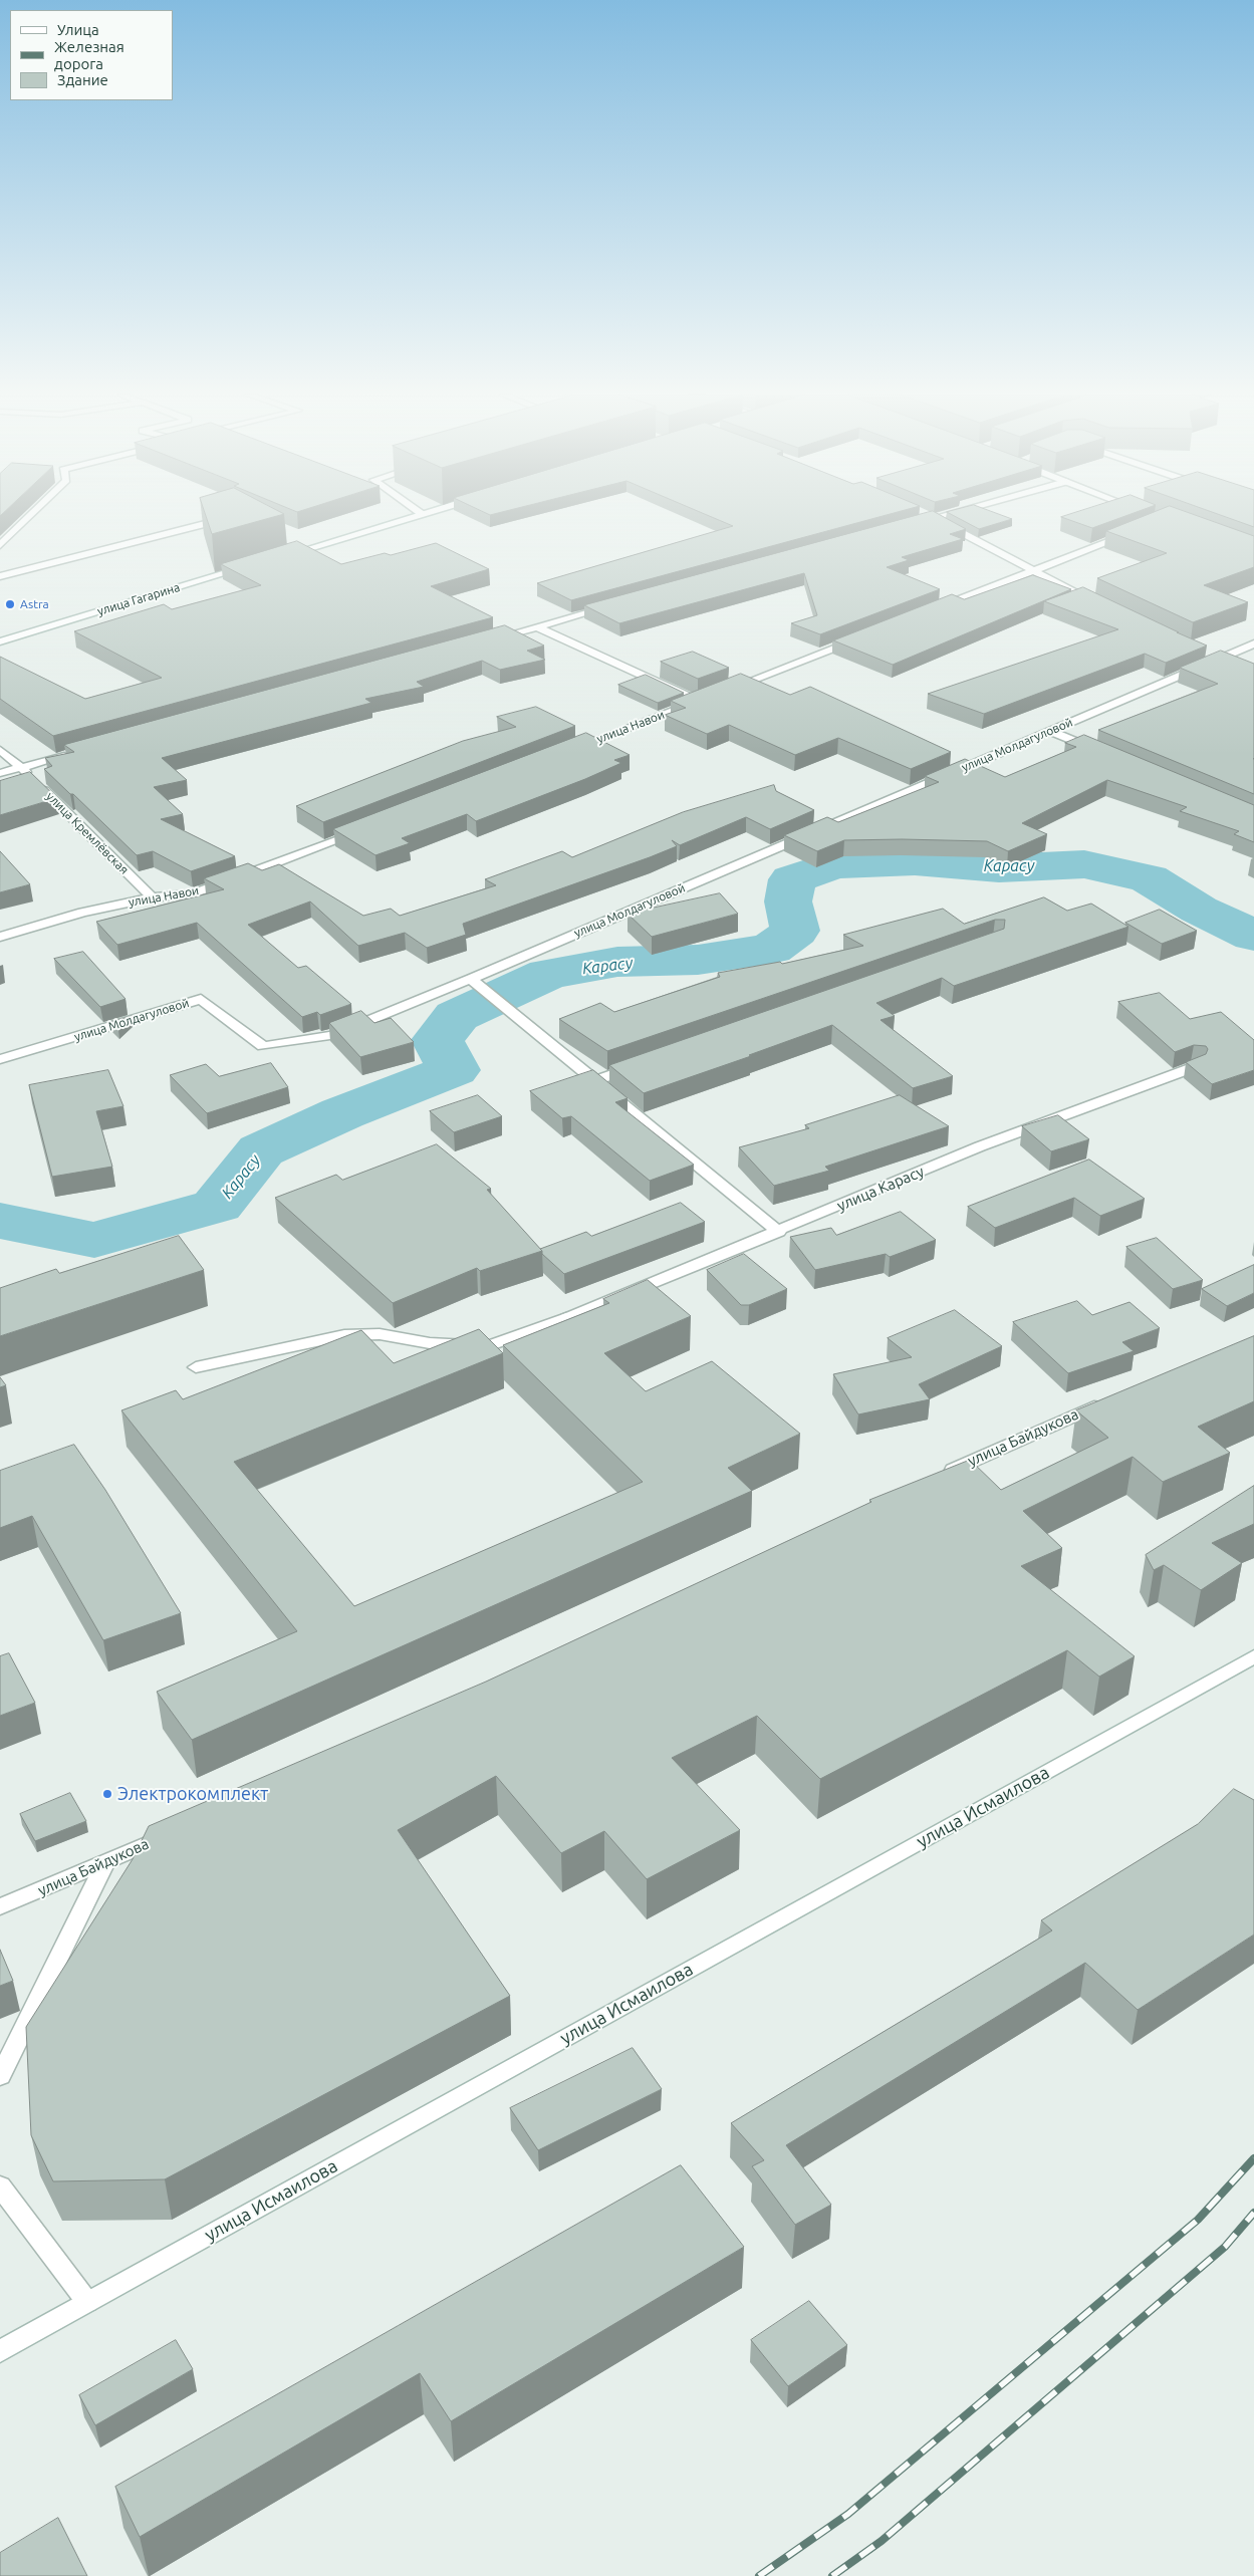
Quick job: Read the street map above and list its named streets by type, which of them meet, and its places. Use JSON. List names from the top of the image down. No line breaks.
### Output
{"streets":{"street":["улица Гагарина","улица Навои","улица Молдагуловой","улица Кремлёвская","улица Карасу","улица Байдукова","улица Исмаилова"]},"crossings":[["улица Навои","улица Кремлёвская"]],"water":["Карасу"],"places":["Astra","Электрокомплект"],"legend":["Улица","Железная дорога","Здание"]}
